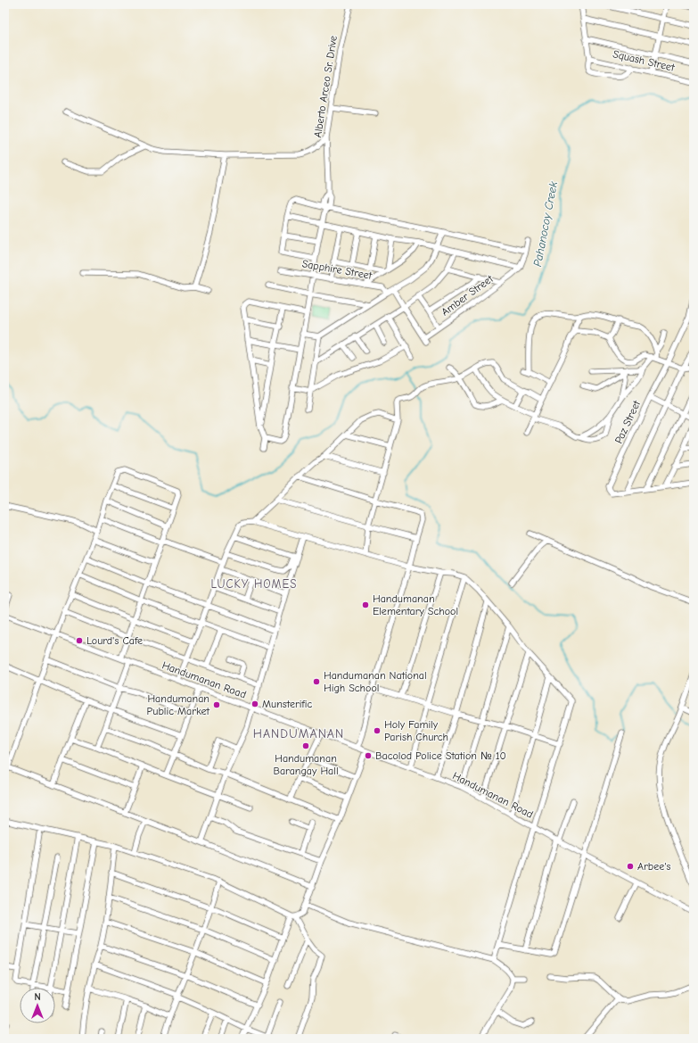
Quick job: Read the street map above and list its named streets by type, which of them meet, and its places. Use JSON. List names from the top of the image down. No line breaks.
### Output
{"streets":{"street":["Squash Street","Alberto Arceo Sr. Drive","Sapphire Street","Amber Street","Paz Street","Handumanan Road"]},"districts":["LUCKY HOMES","HANDUMANAN"],"water":["Pahanocoy Creek"],"places":["Handumanan Elementary School","Lourd's Cafe","Handumanan National High School","Munsterific","Handumanan Public Market","Holy Family Parish Church","Handumanan Barangay Hall","Bacolod Police Station № 10","Arbee's"],"north":"top"}
